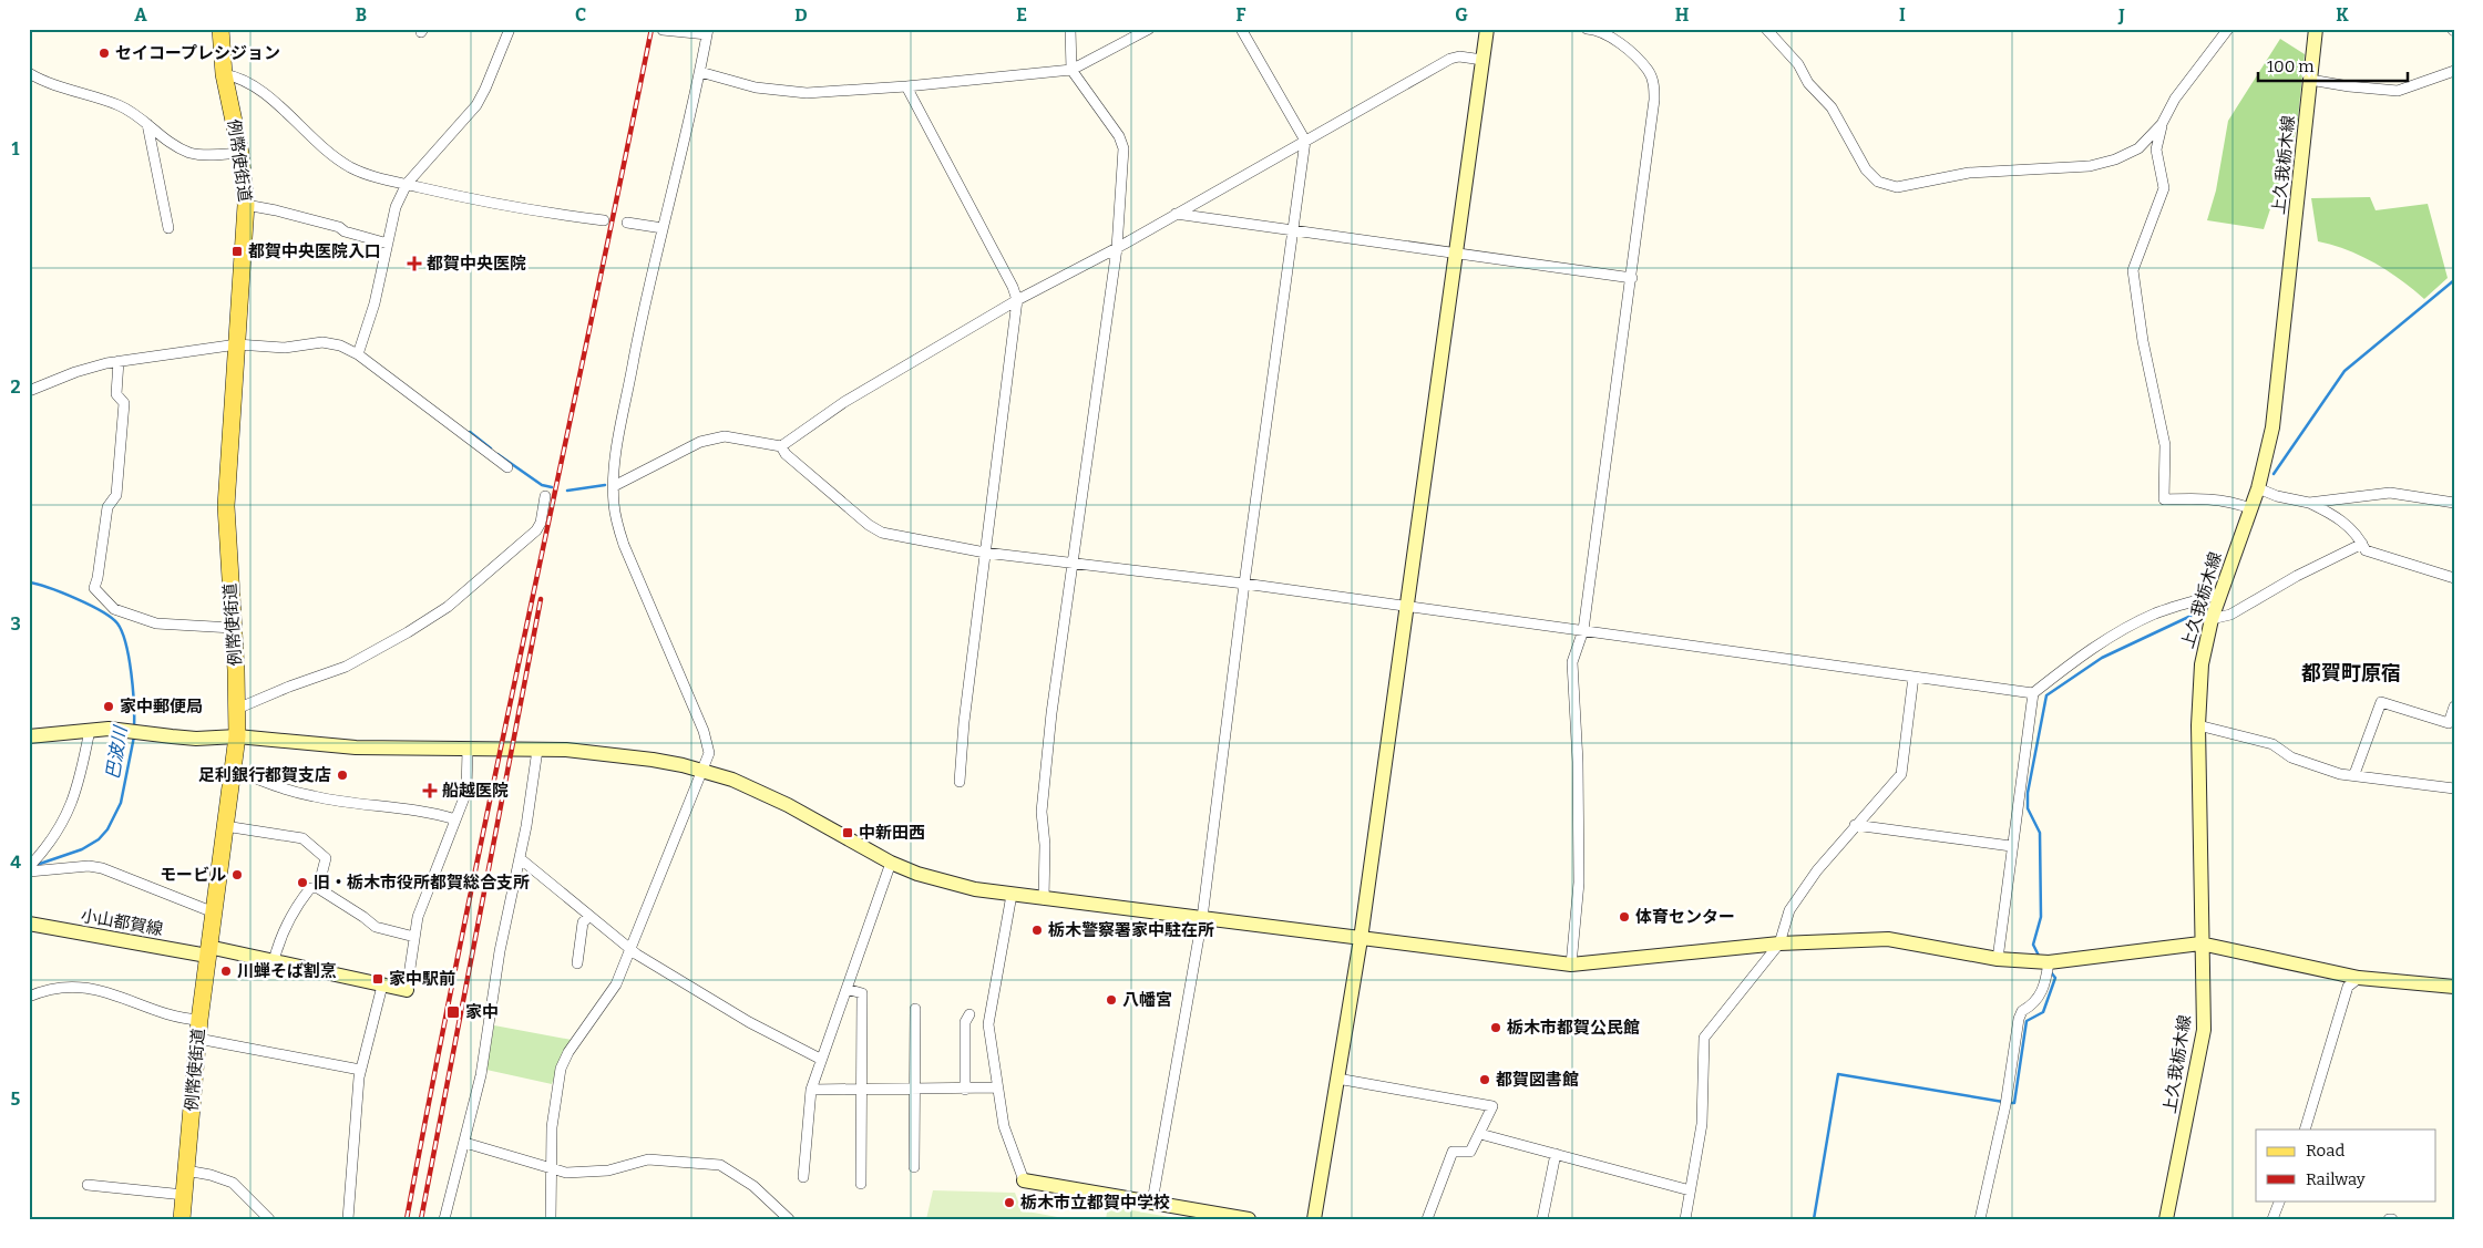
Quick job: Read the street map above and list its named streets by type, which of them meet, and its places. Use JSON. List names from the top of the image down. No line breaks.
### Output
{"streets":{"main road":["例幣使街道"],"street":["上久我栃木線","小山都賀線"]},"crossings":[["例幣使街道","小山都賀線"]],"districts":["都賀町原宿"],"water":["巴波川"],"places":{"other":["セイコープレシジョン","家中郵便局","足利銀行都賀支店","モービル","旧・栃木市役所都賀総合支所","体育センター","栃木警察署家中駐在所","川蝉そば割烹","八幡宮","栃木市都賀公民館","都賀図書館","栃木市立都賀中学校"],"transit":["都賀中央医院入口","中新田西","家中駅前","家中"],"health":["都賀中央医院","船越医院"]},"legend":["Road","Railway"],"scale_bar":"100 m","grid":{"columns":["A","B","C","D","E","F","G","H","I","J","K"],"rows":["1","2","3","4","5"]}}
